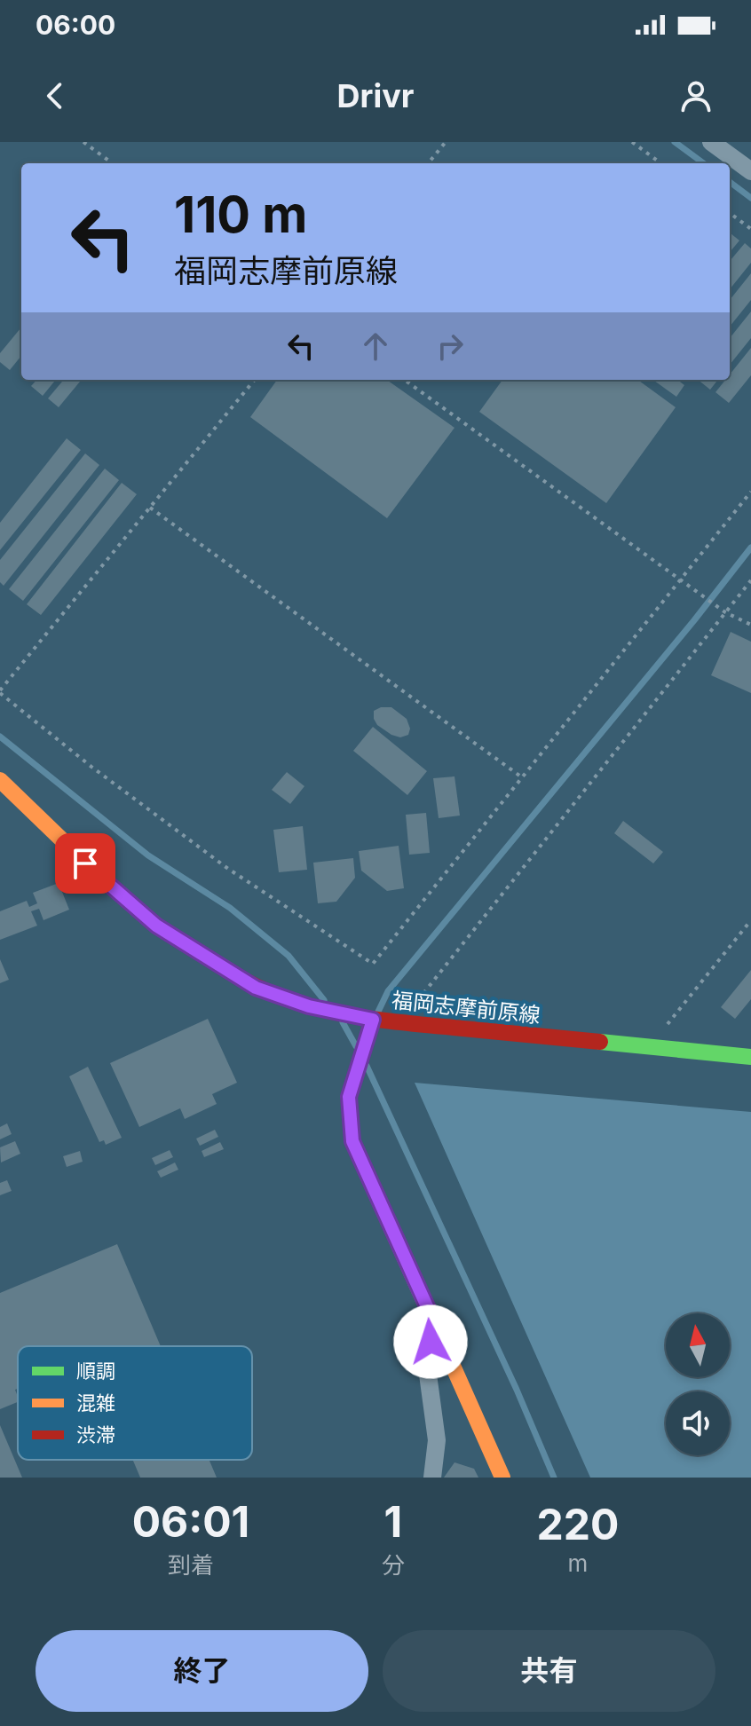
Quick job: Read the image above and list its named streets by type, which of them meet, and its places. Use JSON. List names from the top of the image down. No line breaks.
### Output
{"streets":{"main road":["福岡志摩前原線"]},"legend":["順調","混雑","渋滞"],"north":"top","page":{"status":"06:00","header":"Drivr","turn":["110 m","福岡志摩前原線"],"eta":["06:01","到着","1","分","220","m"],"buttons":["終了","共有"]}}
